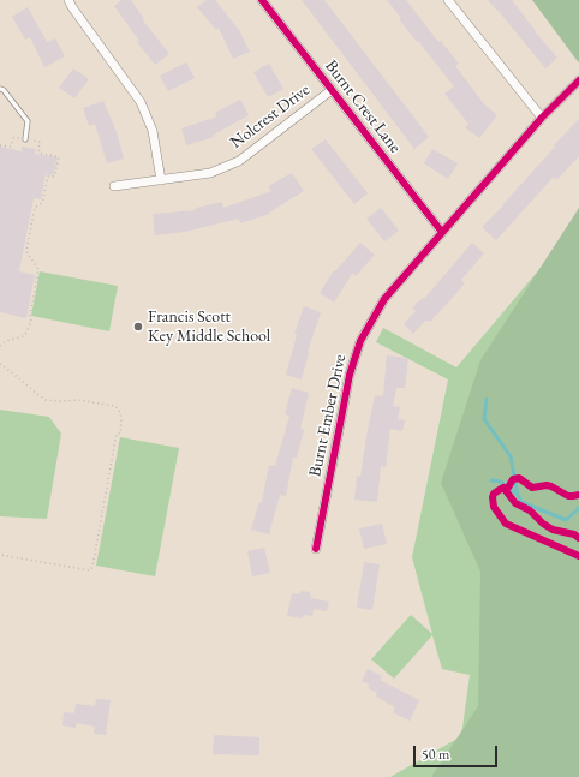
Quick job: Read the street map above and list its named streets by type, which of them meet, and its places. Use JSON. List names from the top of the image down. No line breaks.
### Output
{"streets":{"street":["Burnt Crest Lane","Nolcrest Drive","Burnt Ember Drive"]},"crossings":[["Burnt Crest Lane","Nolcrest Drive"],["Burnt Crest Lane","Burnt Ember Drive"]],"places":["Francis Scott Key Middle School"],"scale_bar":"50 m"}
